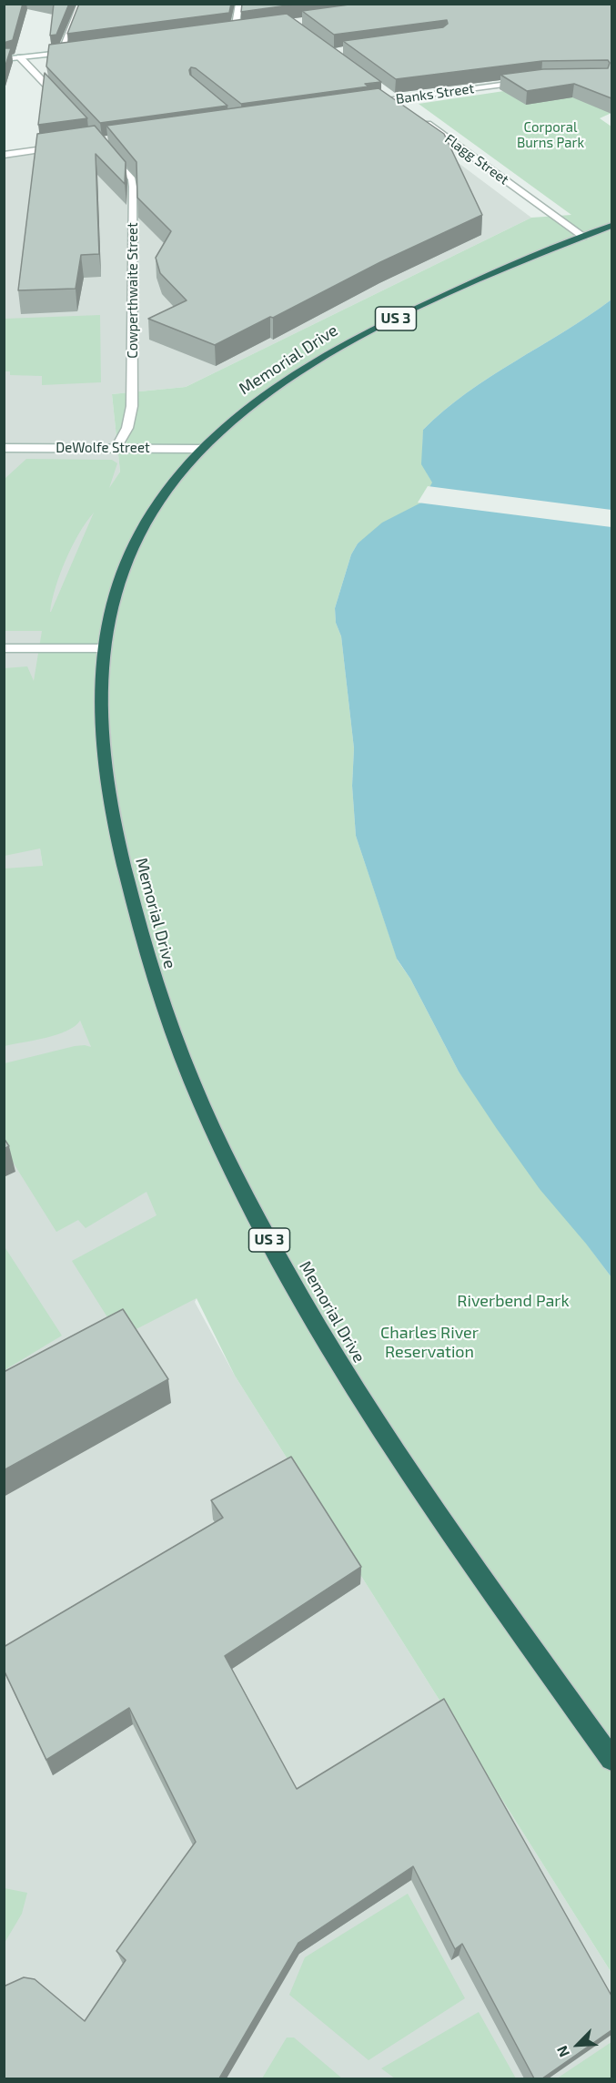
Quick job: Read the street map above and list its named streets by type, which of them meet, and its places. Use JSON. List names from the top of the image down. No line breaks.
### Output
{"streets":{"highway":["US 3","Memorial Drive"],"street":["Banks Street","Flagg Street","Cowperthwaite Street","DeWolfe Street"]},"crossings":[["Flagg Street","Memorial Drive"],["Cowperthwaite Street","DeWolfe Street"],["Memorial Drive","DeWolfe Street"]],"parks":["Corporal Burns Park","Riverbend Park","Charles River Reservation"],"north":"bottom left"}
